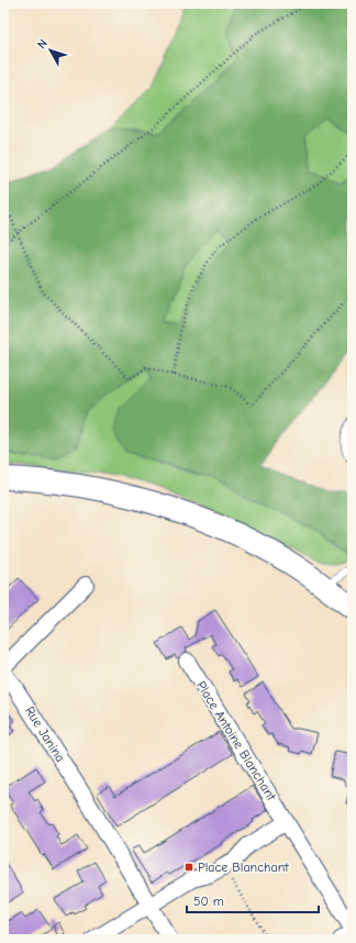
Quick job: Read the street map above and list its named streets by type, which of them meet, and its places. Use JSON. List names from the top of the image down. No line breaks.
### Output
{"streets":{"street":["Rue Janina","Place Antoine Blanchant"]},"places":{"transit":["Place Blanchant"]},"scale_bar":"50 m","north":"top left"}
